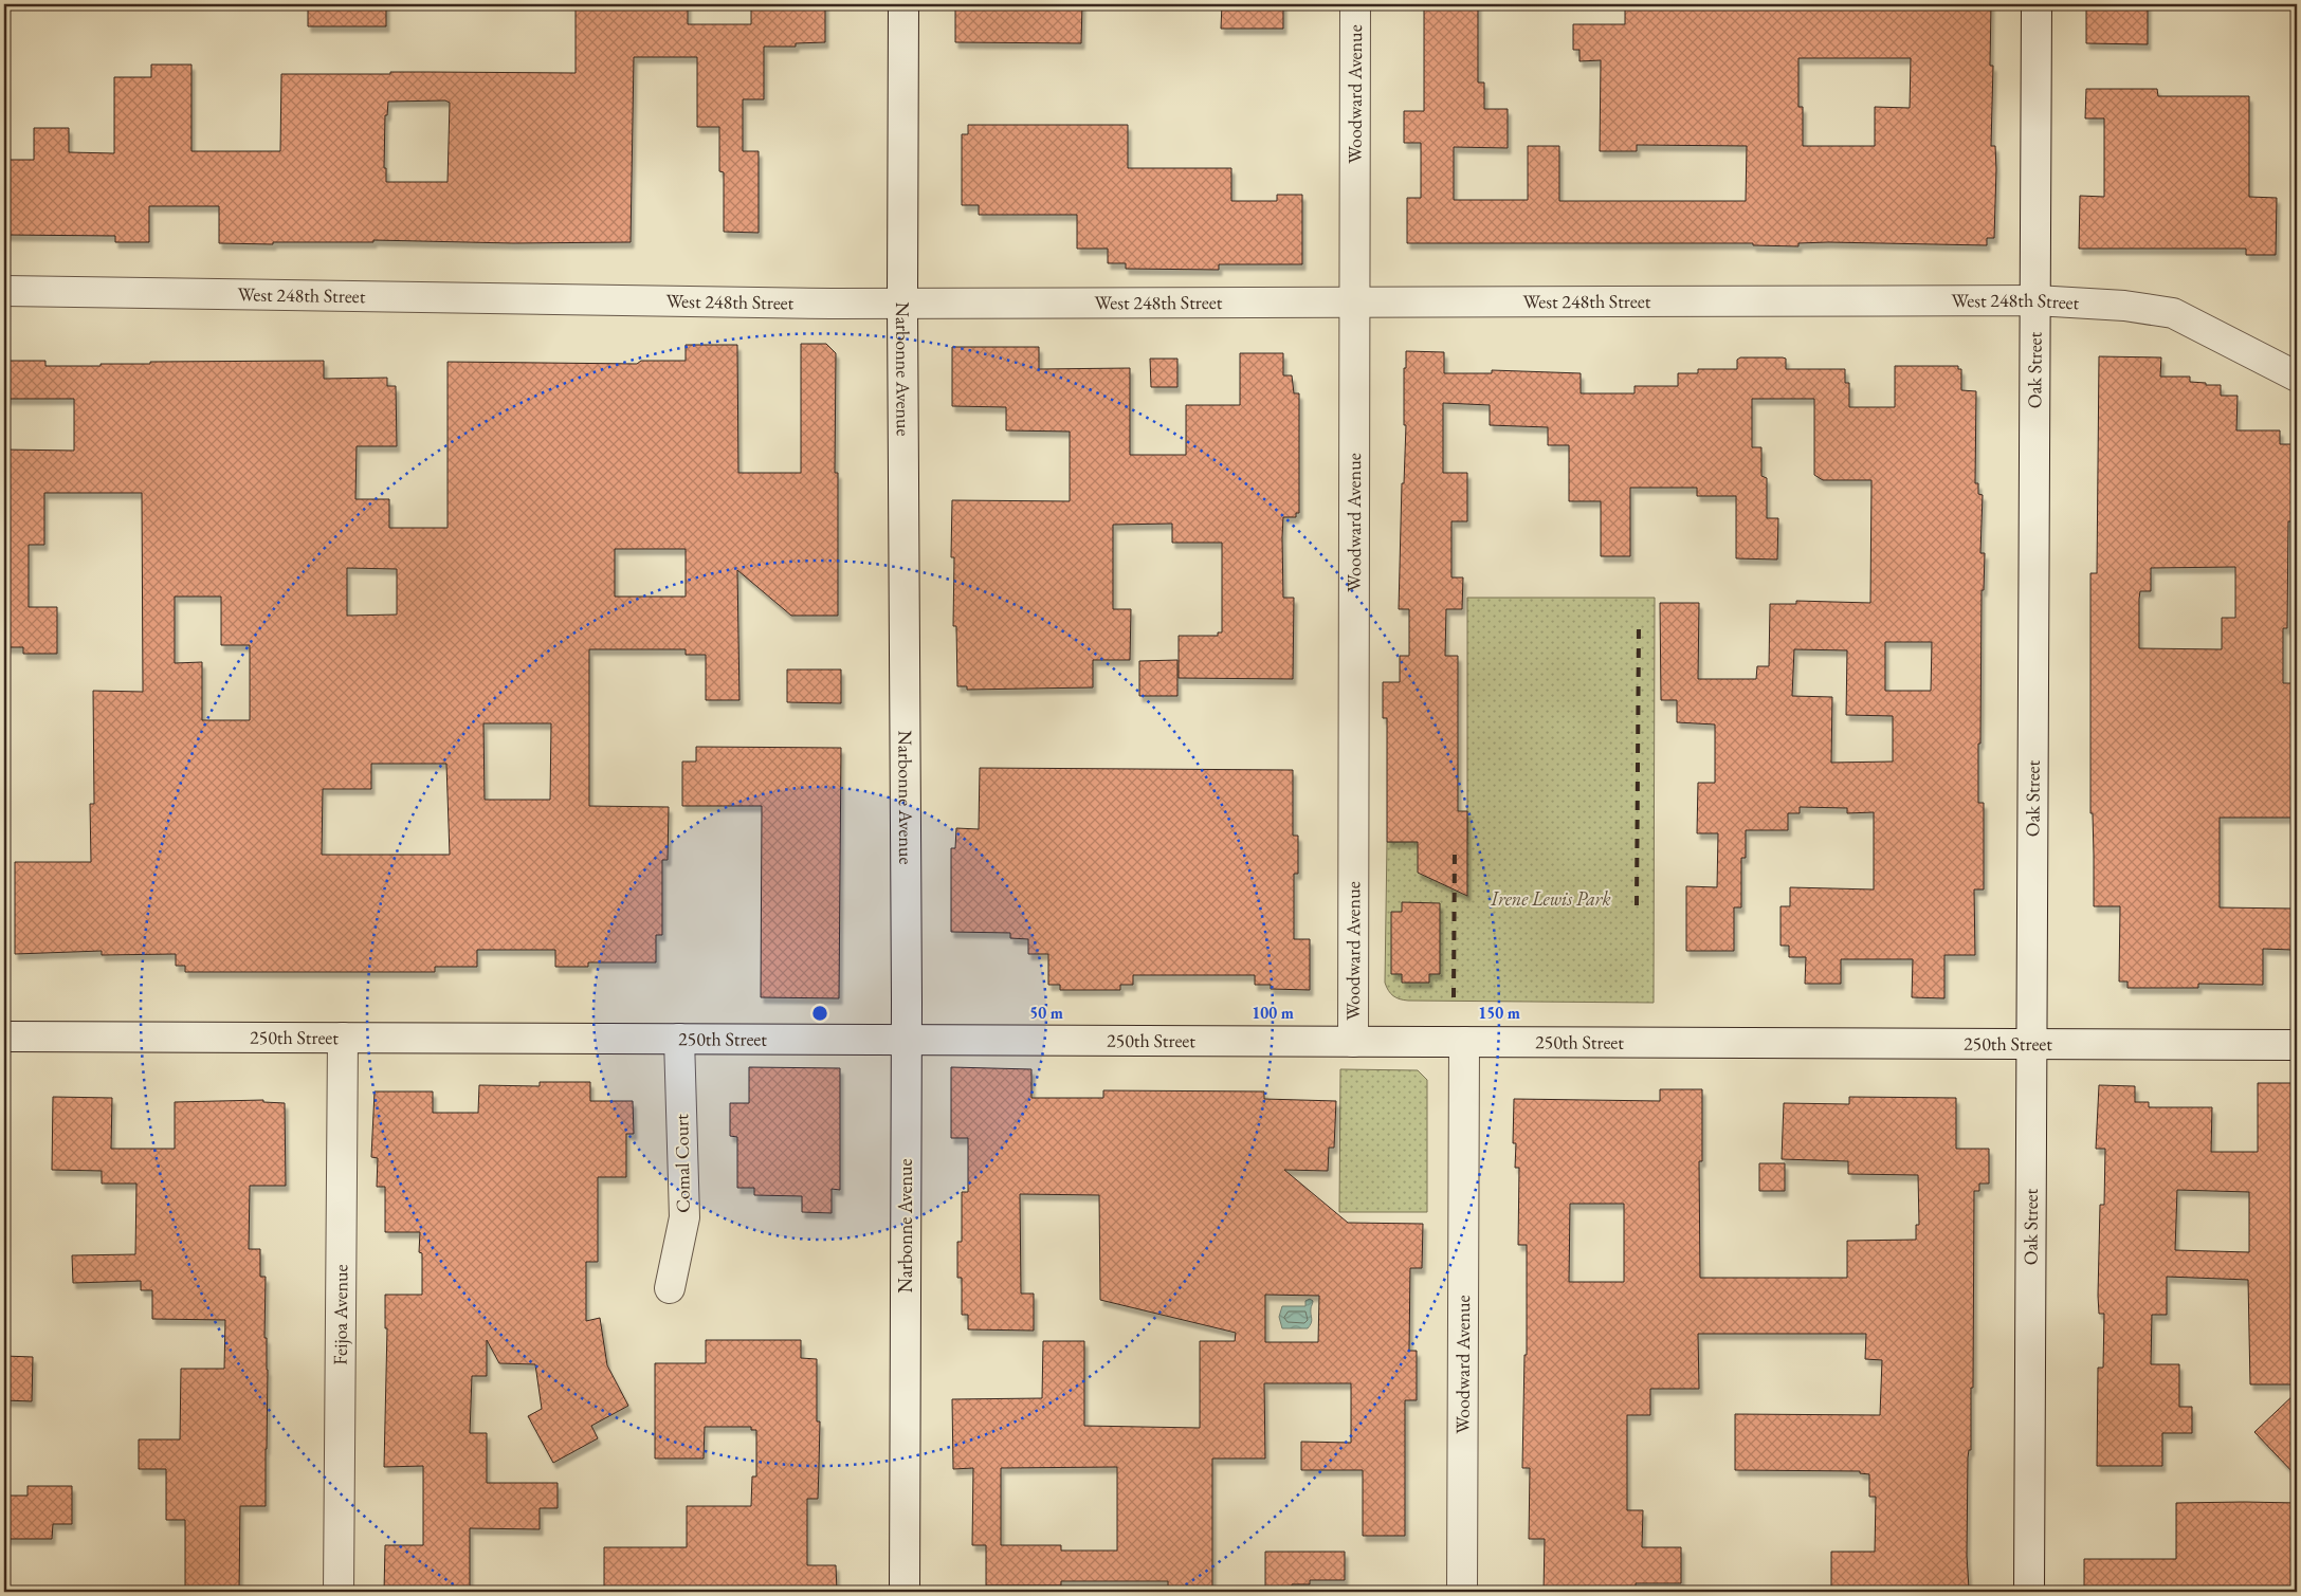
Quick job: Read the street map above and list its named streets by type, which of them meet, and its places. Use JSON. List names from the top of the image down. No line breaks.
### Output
{"streets":{"street":["Woodward Avenue","West 248th Street","Narbonne Avenue","Oak Street","250th Street","Comal Court","Feijoa Avenue"]},"crossings":[["Woodward Avenue","West 248th Street"],["Woodward Avenue","250th Street"],["West 248th Street","Narbonne Avenue"],["West 248th Street","Oak Street"],["Narbonne Avenue","250th Street"],["Oak Street","250th Street"],["250th Street","Comal Court"],["250th Street","Feijoa Avenue"]],"parks":["Irene Lewis Park"],"rings":["50 m","100 m","150 m"]}
